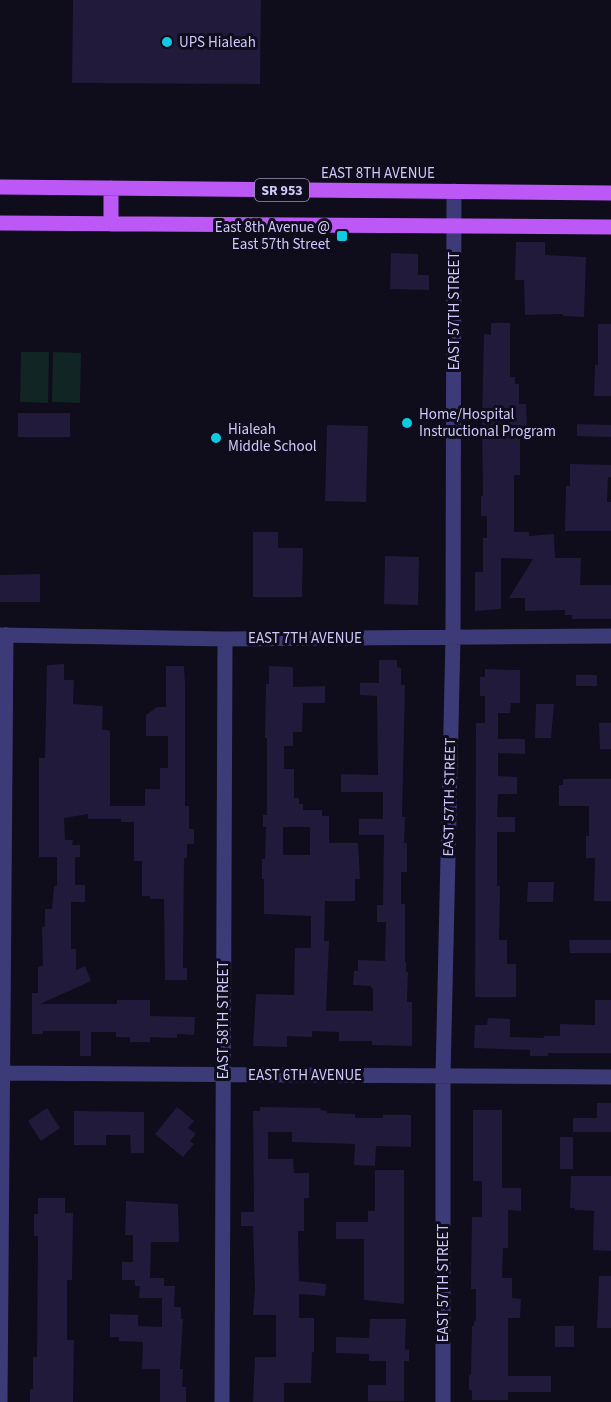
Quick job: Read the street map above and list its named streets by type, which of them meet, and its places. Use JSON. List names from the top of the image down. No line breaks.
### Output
{"streets":{"main road":["EAST 8TH AVENUE","SR 953"],"street":["EAST 57TH STREET","EAST 7TH AVENUE","EAST 58TH STREET","EAST 6TH AVENUE"]},"crossings":[["EAST 8TH AVENUE","EAST 57TH STREET"],["EAST 57TH STREET","EAST 7TH AVENUE"],["EAST 57TH STREET","EAST 6TH AVENUE"],["EAST 7TH AVENUE","EAST 58TH STREET"],["EAST 58TH STREET","EAST 6TH AVENUE"]],"places":{"other":["UPS Hialeah","Home/Hospital Instructional Program","Hialeah Middle School"],"transit":["East 8th Avenue @ East 57th Street"]}}
